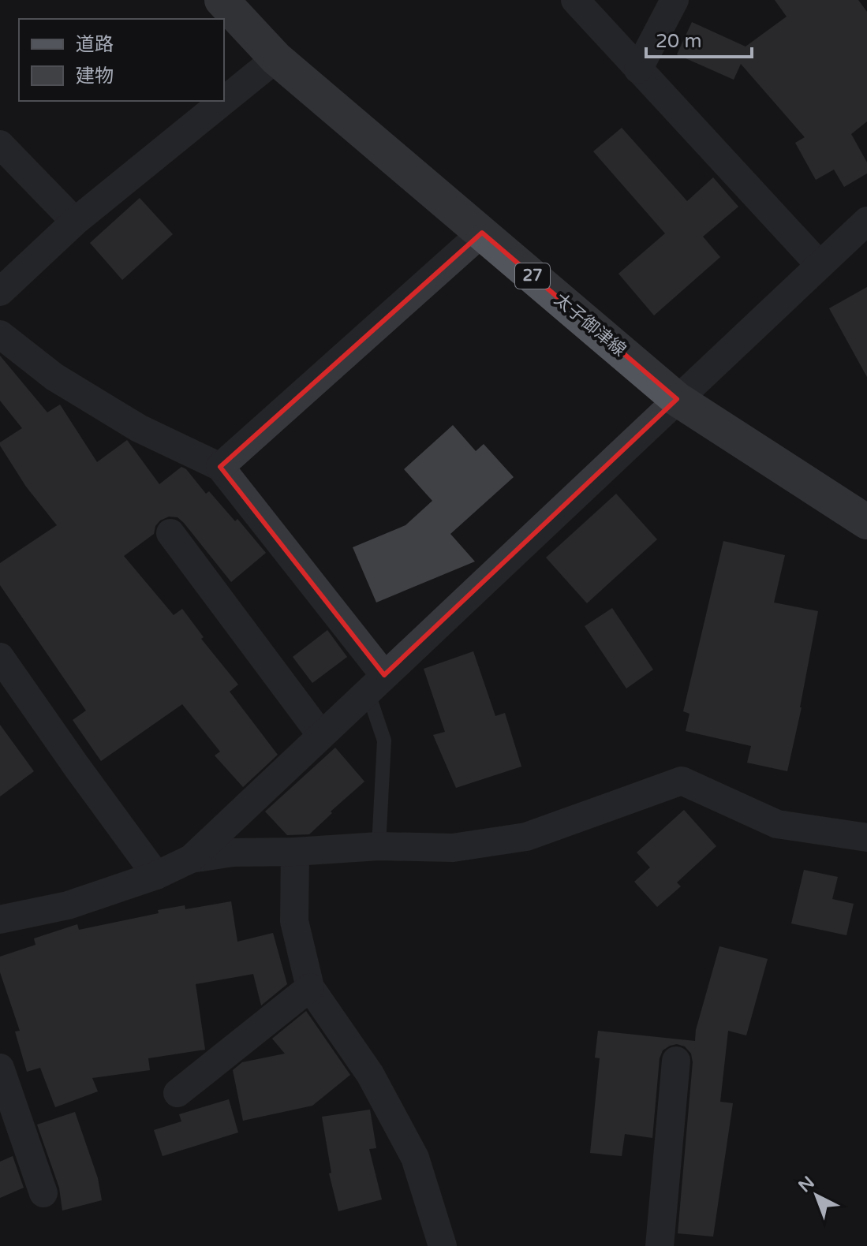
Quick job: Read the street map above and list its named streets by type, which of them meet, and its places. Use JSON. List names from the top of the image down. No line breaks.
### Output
{"streets":{"main road":["27","太子御津線"]},"legend":["道路","建物"],"scale_bar":"20 m","north":"top left"}
